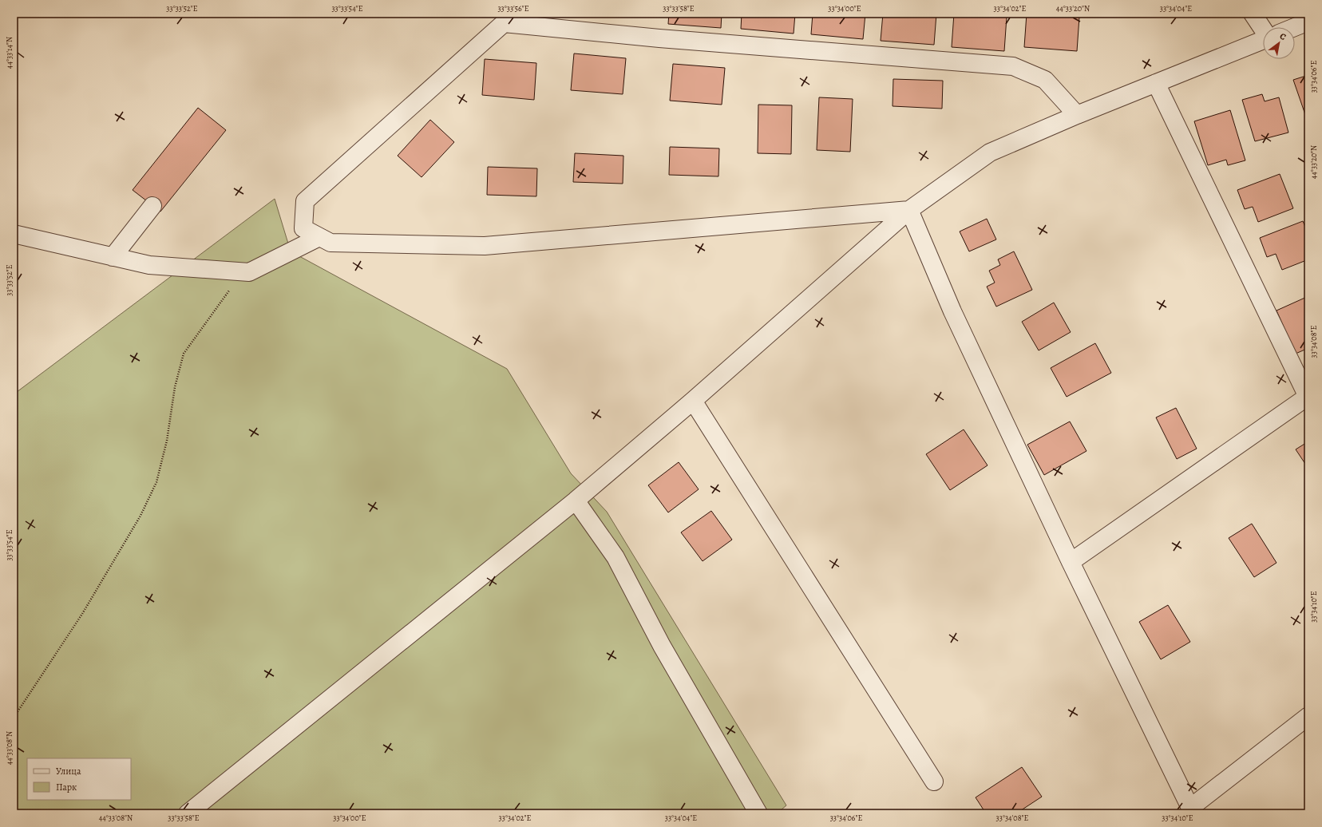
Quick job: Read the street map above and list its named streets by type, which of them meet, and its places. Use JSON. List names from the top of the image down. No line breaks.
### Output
{"legend":["Улица","Парк"],"north":"top right","coordinates":["33°33'52\"E","33°33'54\"E","33°33'56\"E","33°33'58\"E","33°34'00\"E","33°34'02\"E","44°33'20\"N","33°34'04\"E","44°33'14\"N","33°34'06\"E","33°34'08\"E","33°34'10\"E","44°33'08\"N"]}
